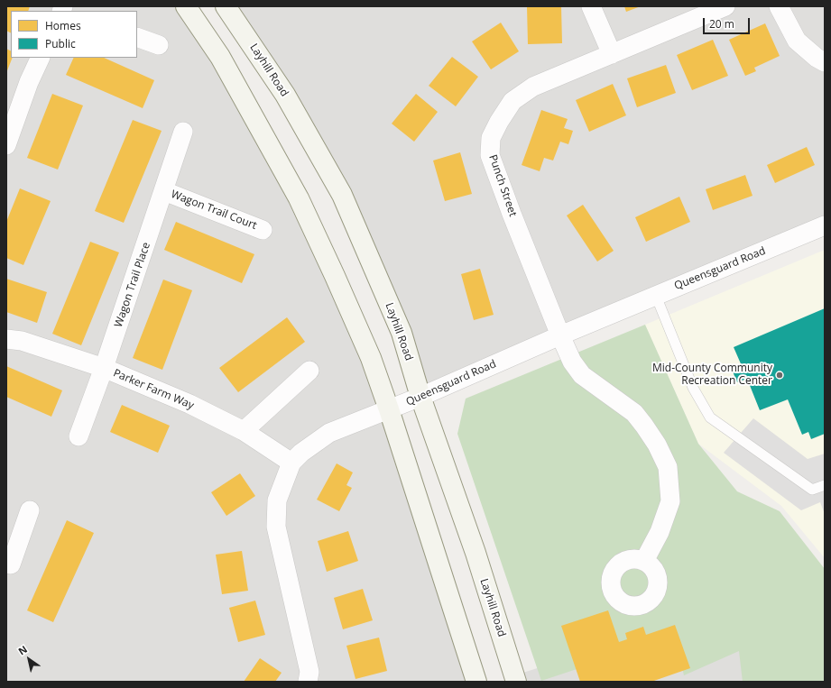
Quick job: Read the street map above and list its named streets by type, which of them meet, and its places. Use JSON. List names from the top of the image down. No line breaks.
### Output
{"streets":{"main road":["Layhill Road"],"street":["Punch Street","Wagon Trail Court","Queensguard Road","Wagon Trail Place","Parker Farm Way"]},"crossings":[["Layhill Road","Queensguard Road"],["Punch Street","Queensguard Road"],["Wagon Trail Court","Wagon Trail Place"],["Queensguard Road","Parker Farm Way"],["Wagon Trail Place","Parker Farm Way"]],"places":["Mid-County Community Recreation Center"],"legend":["Homes","Public"],"scale_bar":"20 m","north":"top left"}
